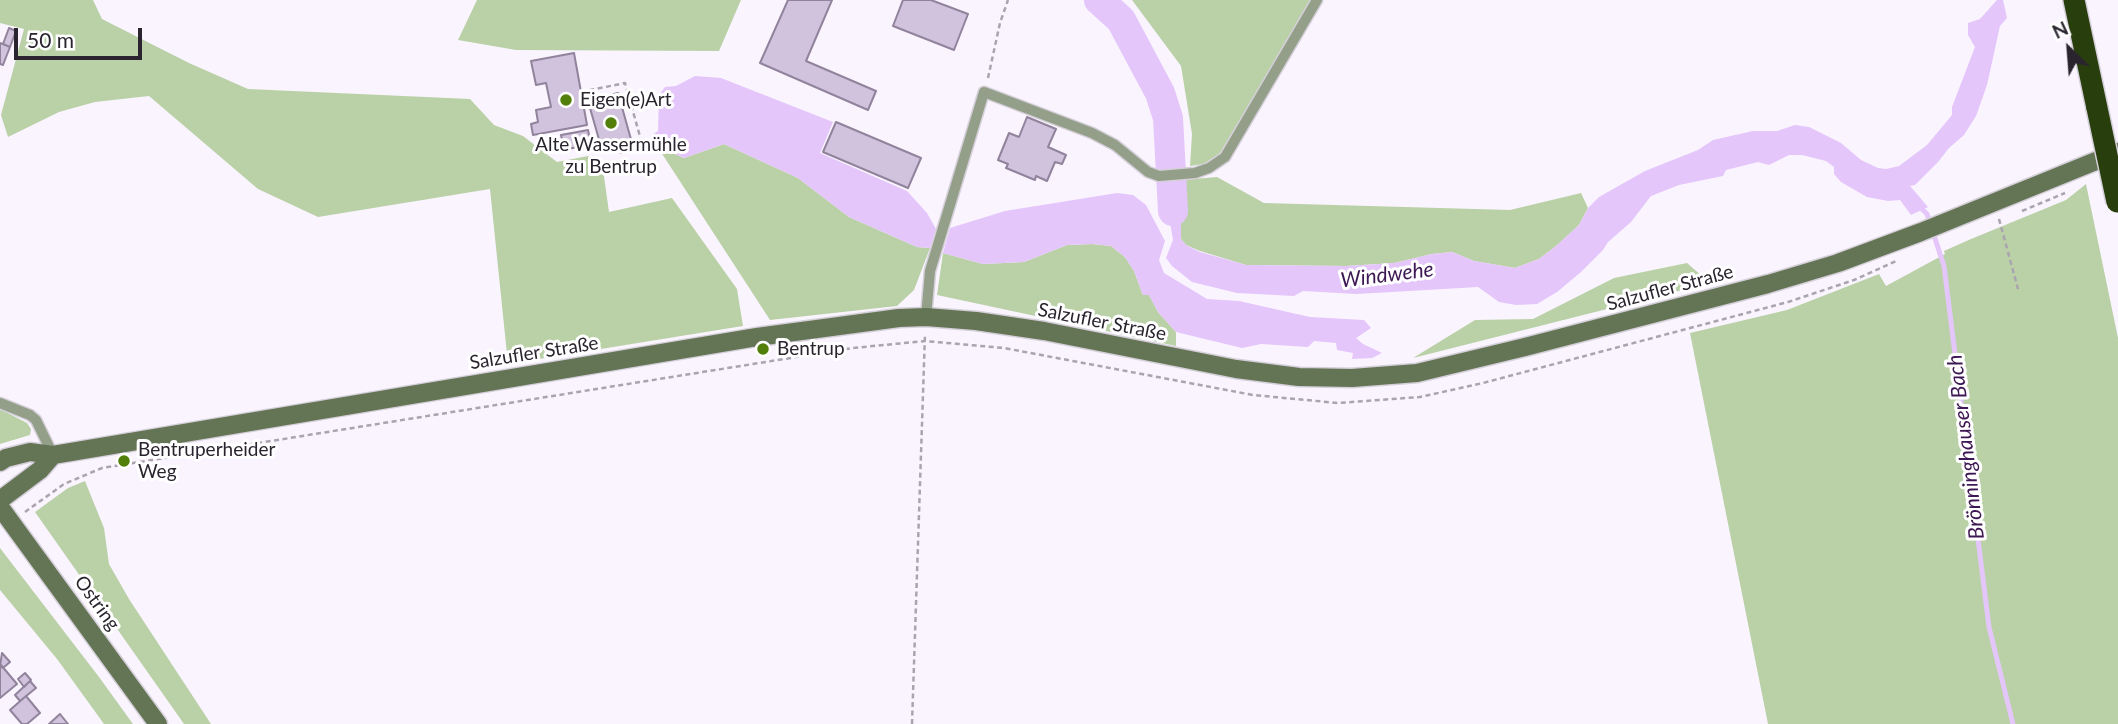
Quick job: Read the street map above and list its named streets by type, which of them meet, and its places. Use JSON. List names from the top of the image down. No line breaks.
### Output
{"streets":{"main road":["Salzufler Straße","Ostring"]},"water":["Windwehe","Brönninghauser Bach"],"places":["Eigen(e)Art","Alte Wassermühle zu Bentrup","Bentrup","Bentruperheider Weg"],"scale_bar":"50 m","north":"top left"}
